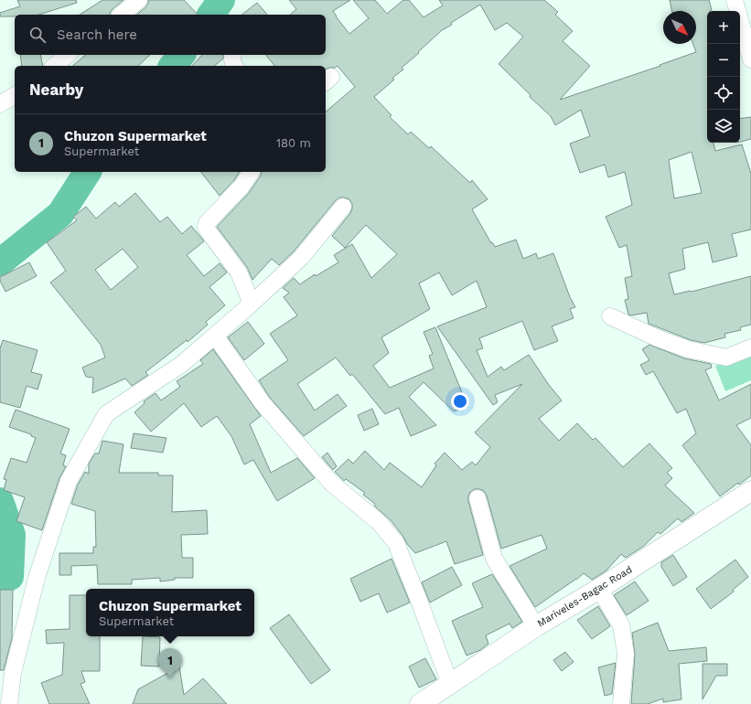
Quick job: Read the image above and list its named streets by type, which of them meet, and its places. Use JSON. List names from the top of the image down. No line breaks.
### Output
{"streets":{"main road":["Mariveles-Bagac Road"]},"north":"bottom right","page":{"map_buttons":["+","−"],"search":"Search here","heading":"Nearby","list":[{"mark":"1","name":"Chuzon Supermarket","note":"Supermarket","value":"180 m"}],"popup":["Chuzon Supermarket","Supermarket"],"pins":"1"}}
